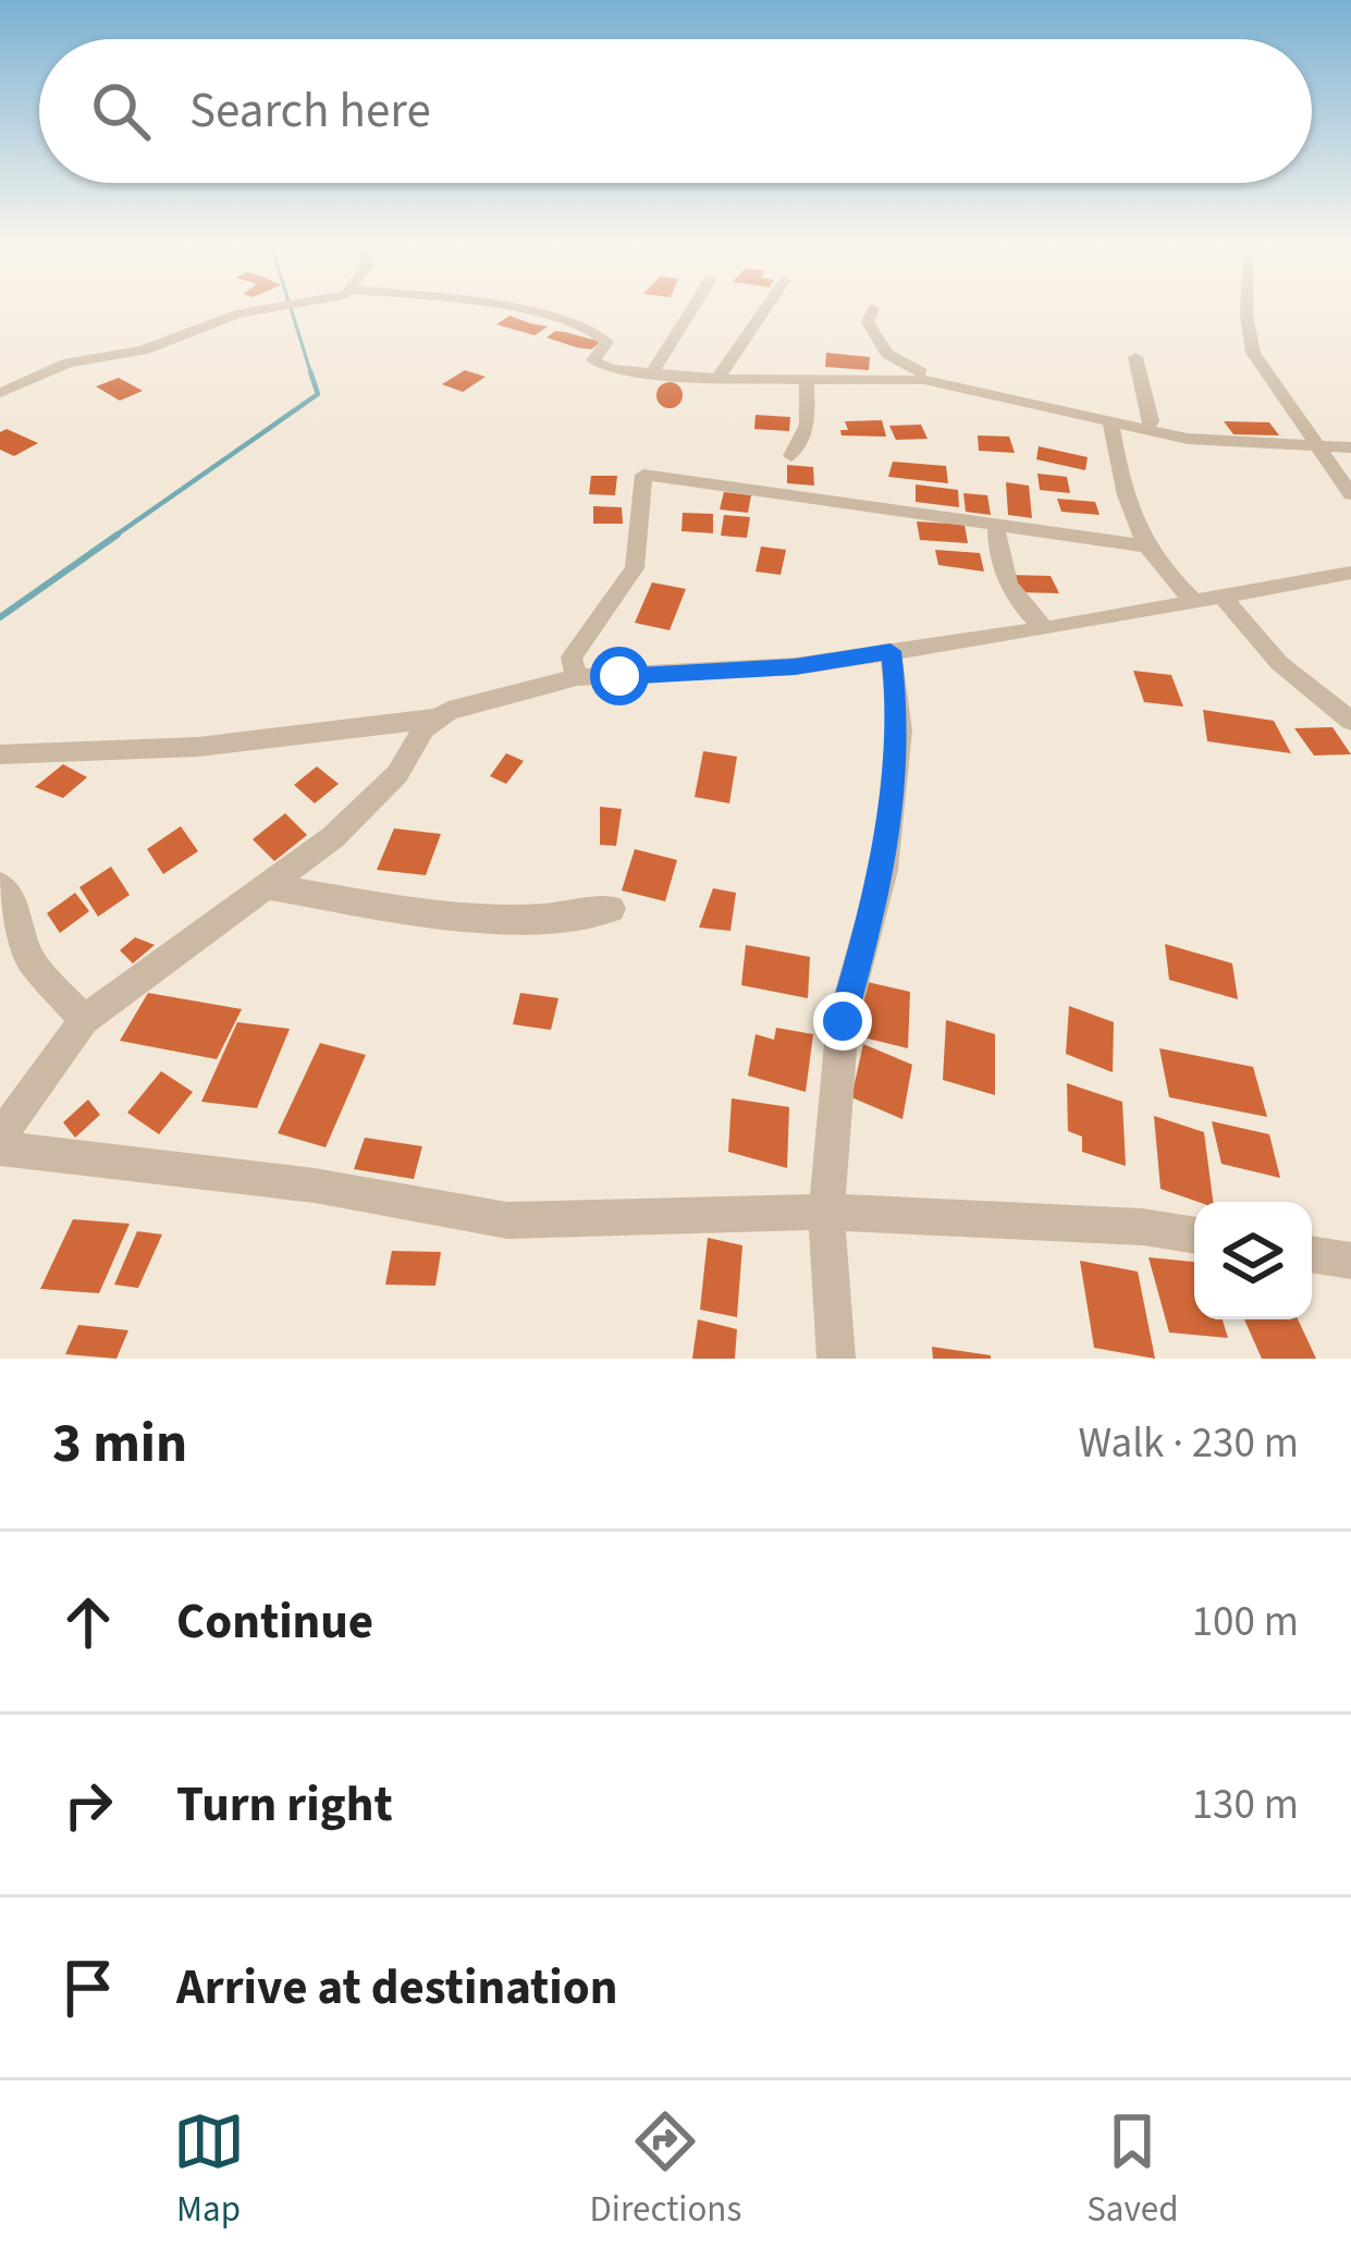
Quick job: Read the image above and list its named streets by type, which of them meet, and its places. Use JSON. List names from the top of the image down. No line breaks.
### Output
{"page":{"search":"Search here","heading":["3 min","Walk · 230 m"],"list":[["Continue","100 m"],["Turn right","130 m"],"Arrive at destination"],"nav":["Map","Directions","Saved"]}}
